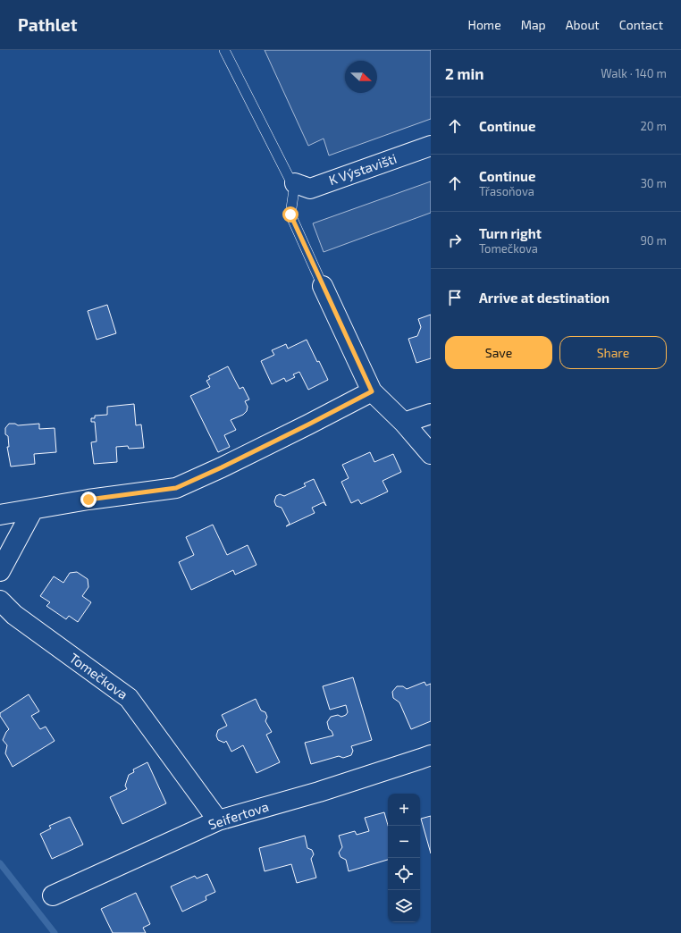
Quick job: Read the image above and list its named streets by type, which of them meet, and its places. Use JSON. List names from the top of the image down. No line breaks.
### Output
{"streets":{"street":["K Výstavišti","Tomečkova","Seifertova"]},"crossings":[["Tomečkova","Seifertova"]],"north":"right","page":{"header":"Pathlet","nav":["Home","Map","About","Contact"],"heading":["2 min","Walk · 140 m"],"list":[["Continue","20 m"],["Continue","Třasoňova","30 m"],["Turn right","Tomečkova","90 m"],"Arrive at destination"],"buttons":["Save","Share"],"map_buttons":["+","−"]}}
